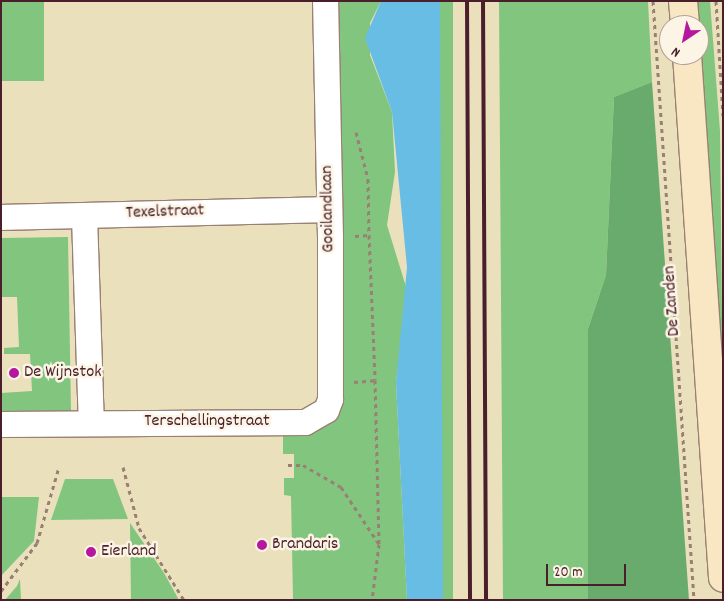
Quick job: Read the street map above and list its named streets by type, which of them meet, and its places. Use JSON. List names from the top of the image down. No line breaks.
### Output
{"streets":{"main road":["De Zanden"],"street":["Gooilandlaan","Texelstraat","Terschellingstraat"]},"crossings":[["Gooilandlaan","Texelstraat"],["Gooilandlaan","Terschellingstraat"]],"places":["De Wijnstok","Brandaris","Eierland"],"scale_bar":"20 m","north":"bottom left"}
